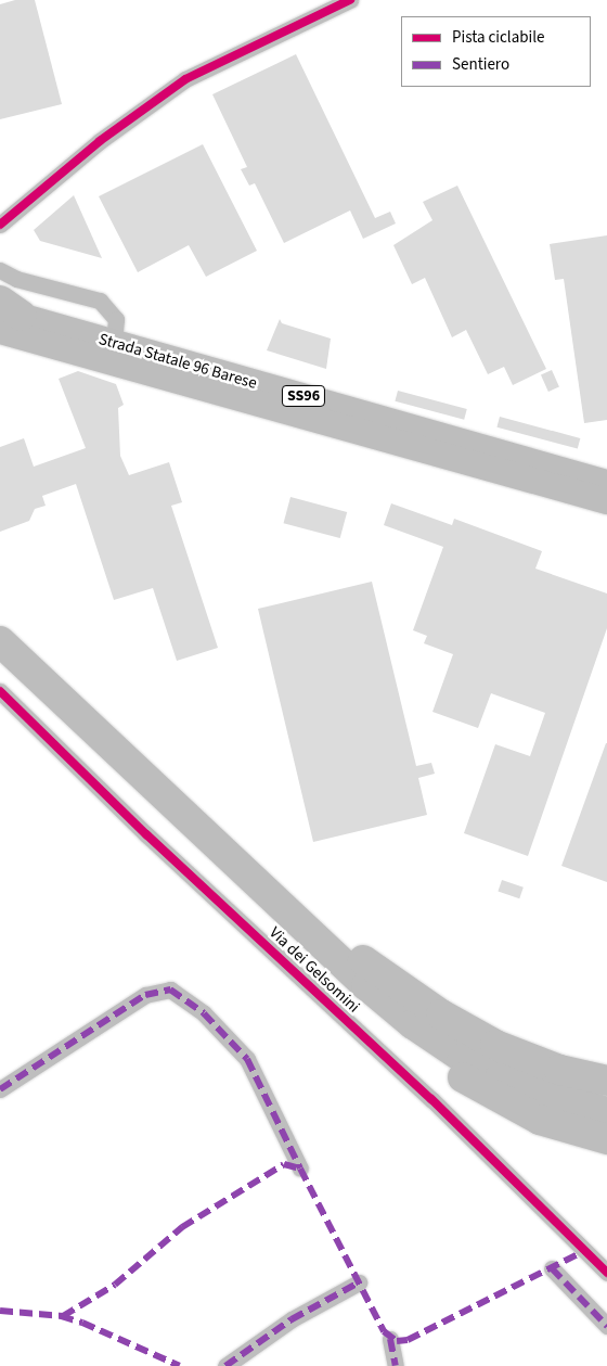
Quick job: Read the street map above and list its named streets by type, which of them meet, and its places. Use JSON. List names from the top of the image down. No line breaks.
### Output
{"streets":{"main road":["Strada Statale 96 Barese","SS96"],"street":["Via dei Gelsomini"]},"legend":["Pista ciclabile","Sentiero"]}
